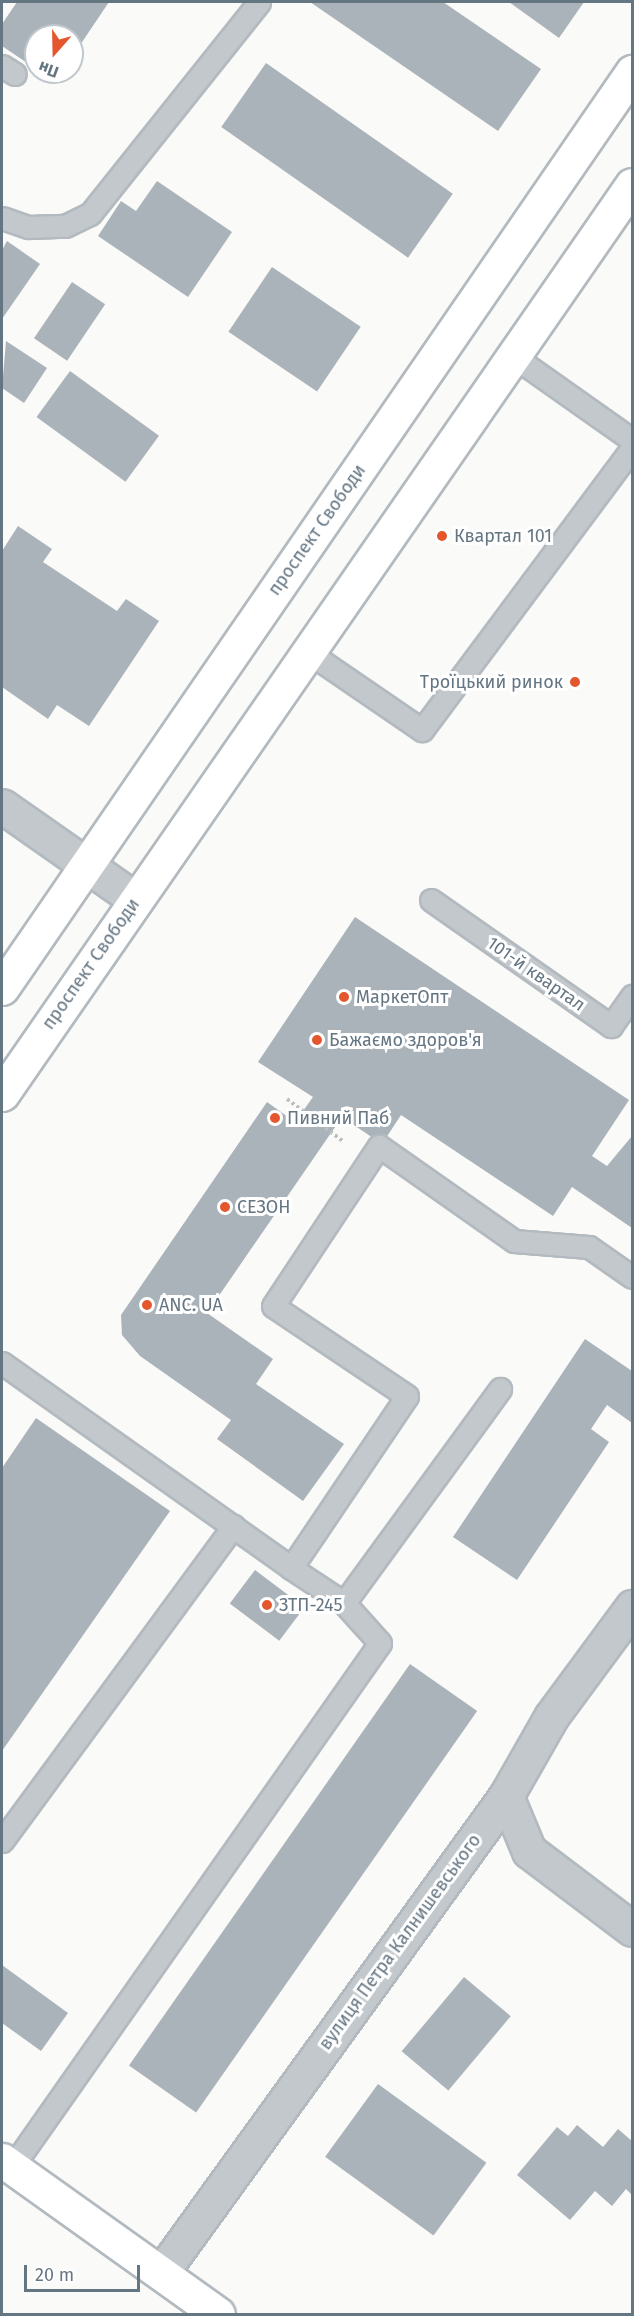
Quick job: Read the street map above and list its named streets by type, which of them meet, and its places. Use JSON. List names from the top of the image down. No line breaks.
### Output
{"streets":{"main road":["проспект Свободи"],"street":["вулиця Петра Калнишевського"],"lane":["101-й квартал"]},"places":["Квартал 101","Троїцький ринок","МаркетОпт","Бажаємо здоров'я","Пивний Паб","СЕЗОН","ANC. UA","ЗТП-245"],"scale_bar":"20 m","north":"bottom"}
